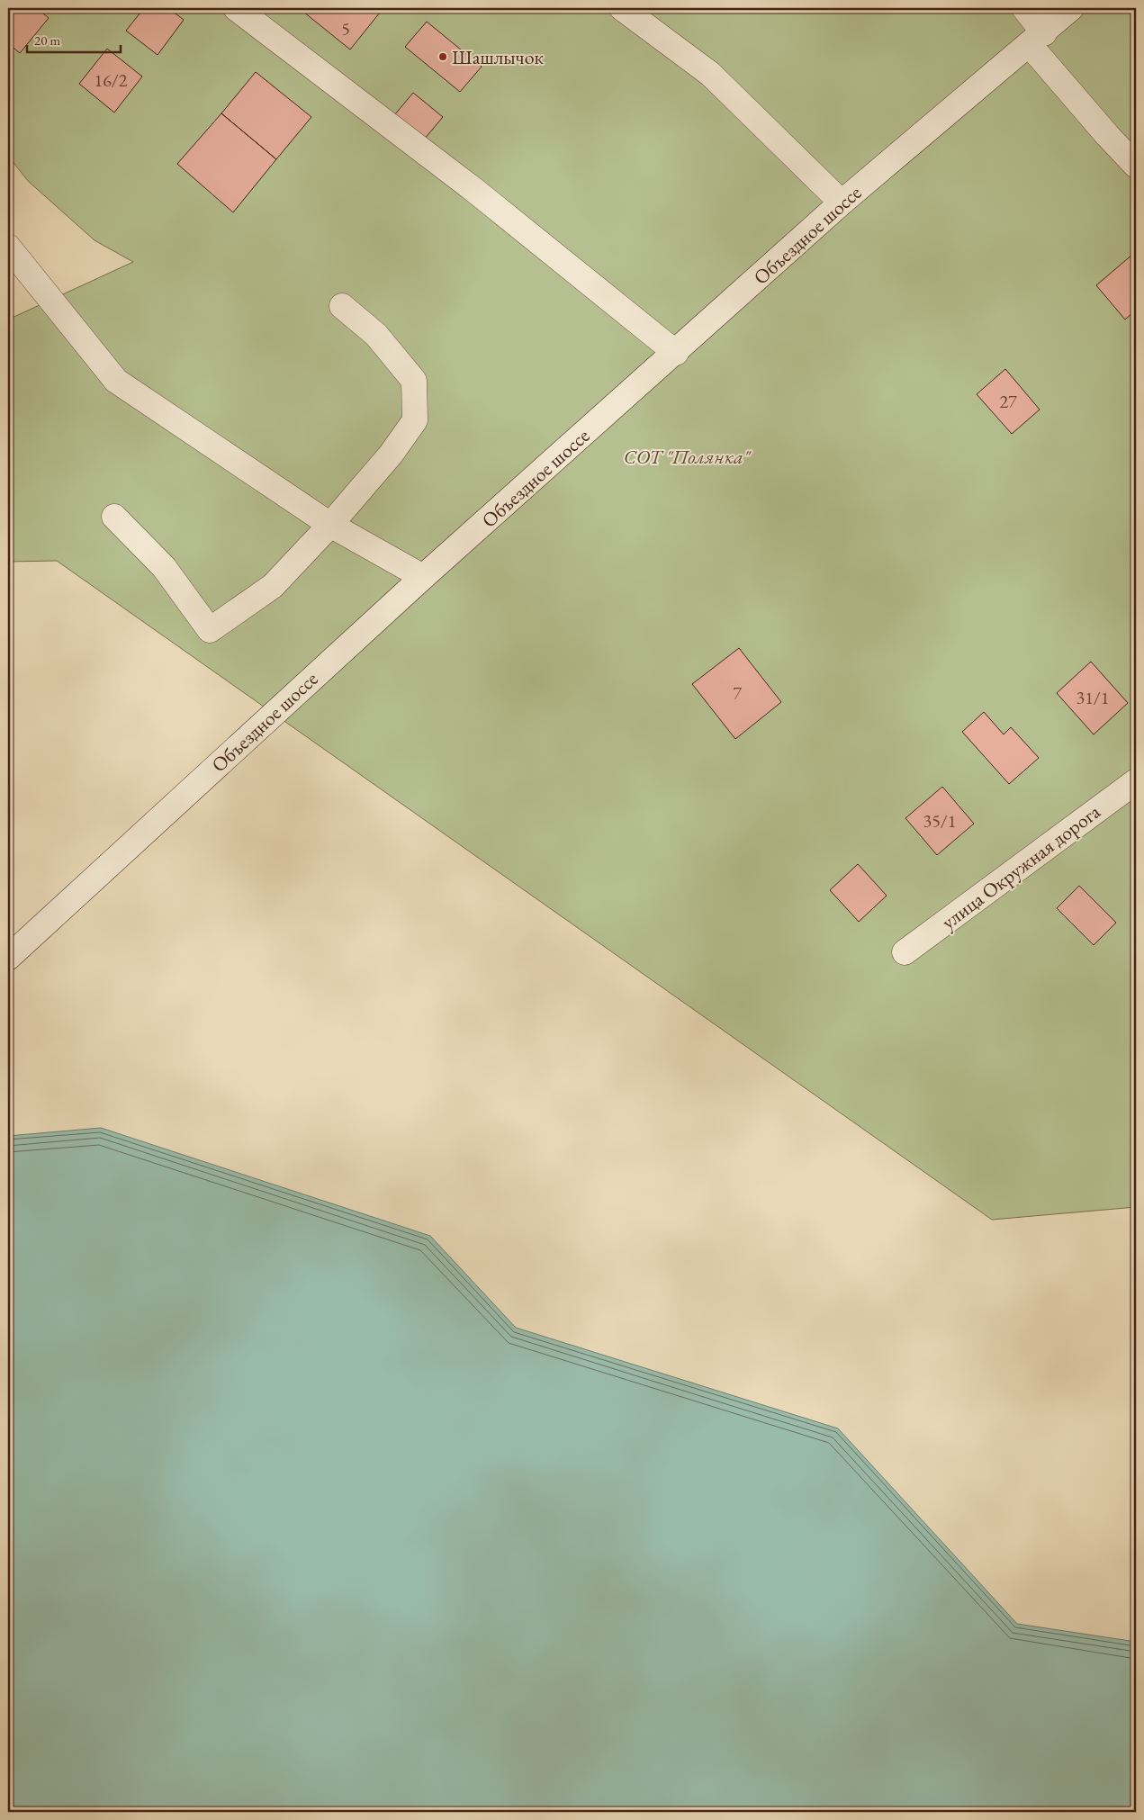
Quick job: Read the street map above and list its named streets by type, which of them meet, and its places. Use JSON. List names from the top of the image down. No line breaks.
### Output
{"streets":{"street":["Объездное шоссе","улица Окружная дорога"]},"parks":["СОТ \"Полянка\""],"places":["Шашлычок"],"house_numbers":["5","16/2","27","7","31/1","35/1"],"scale_bar":"20 m"}
